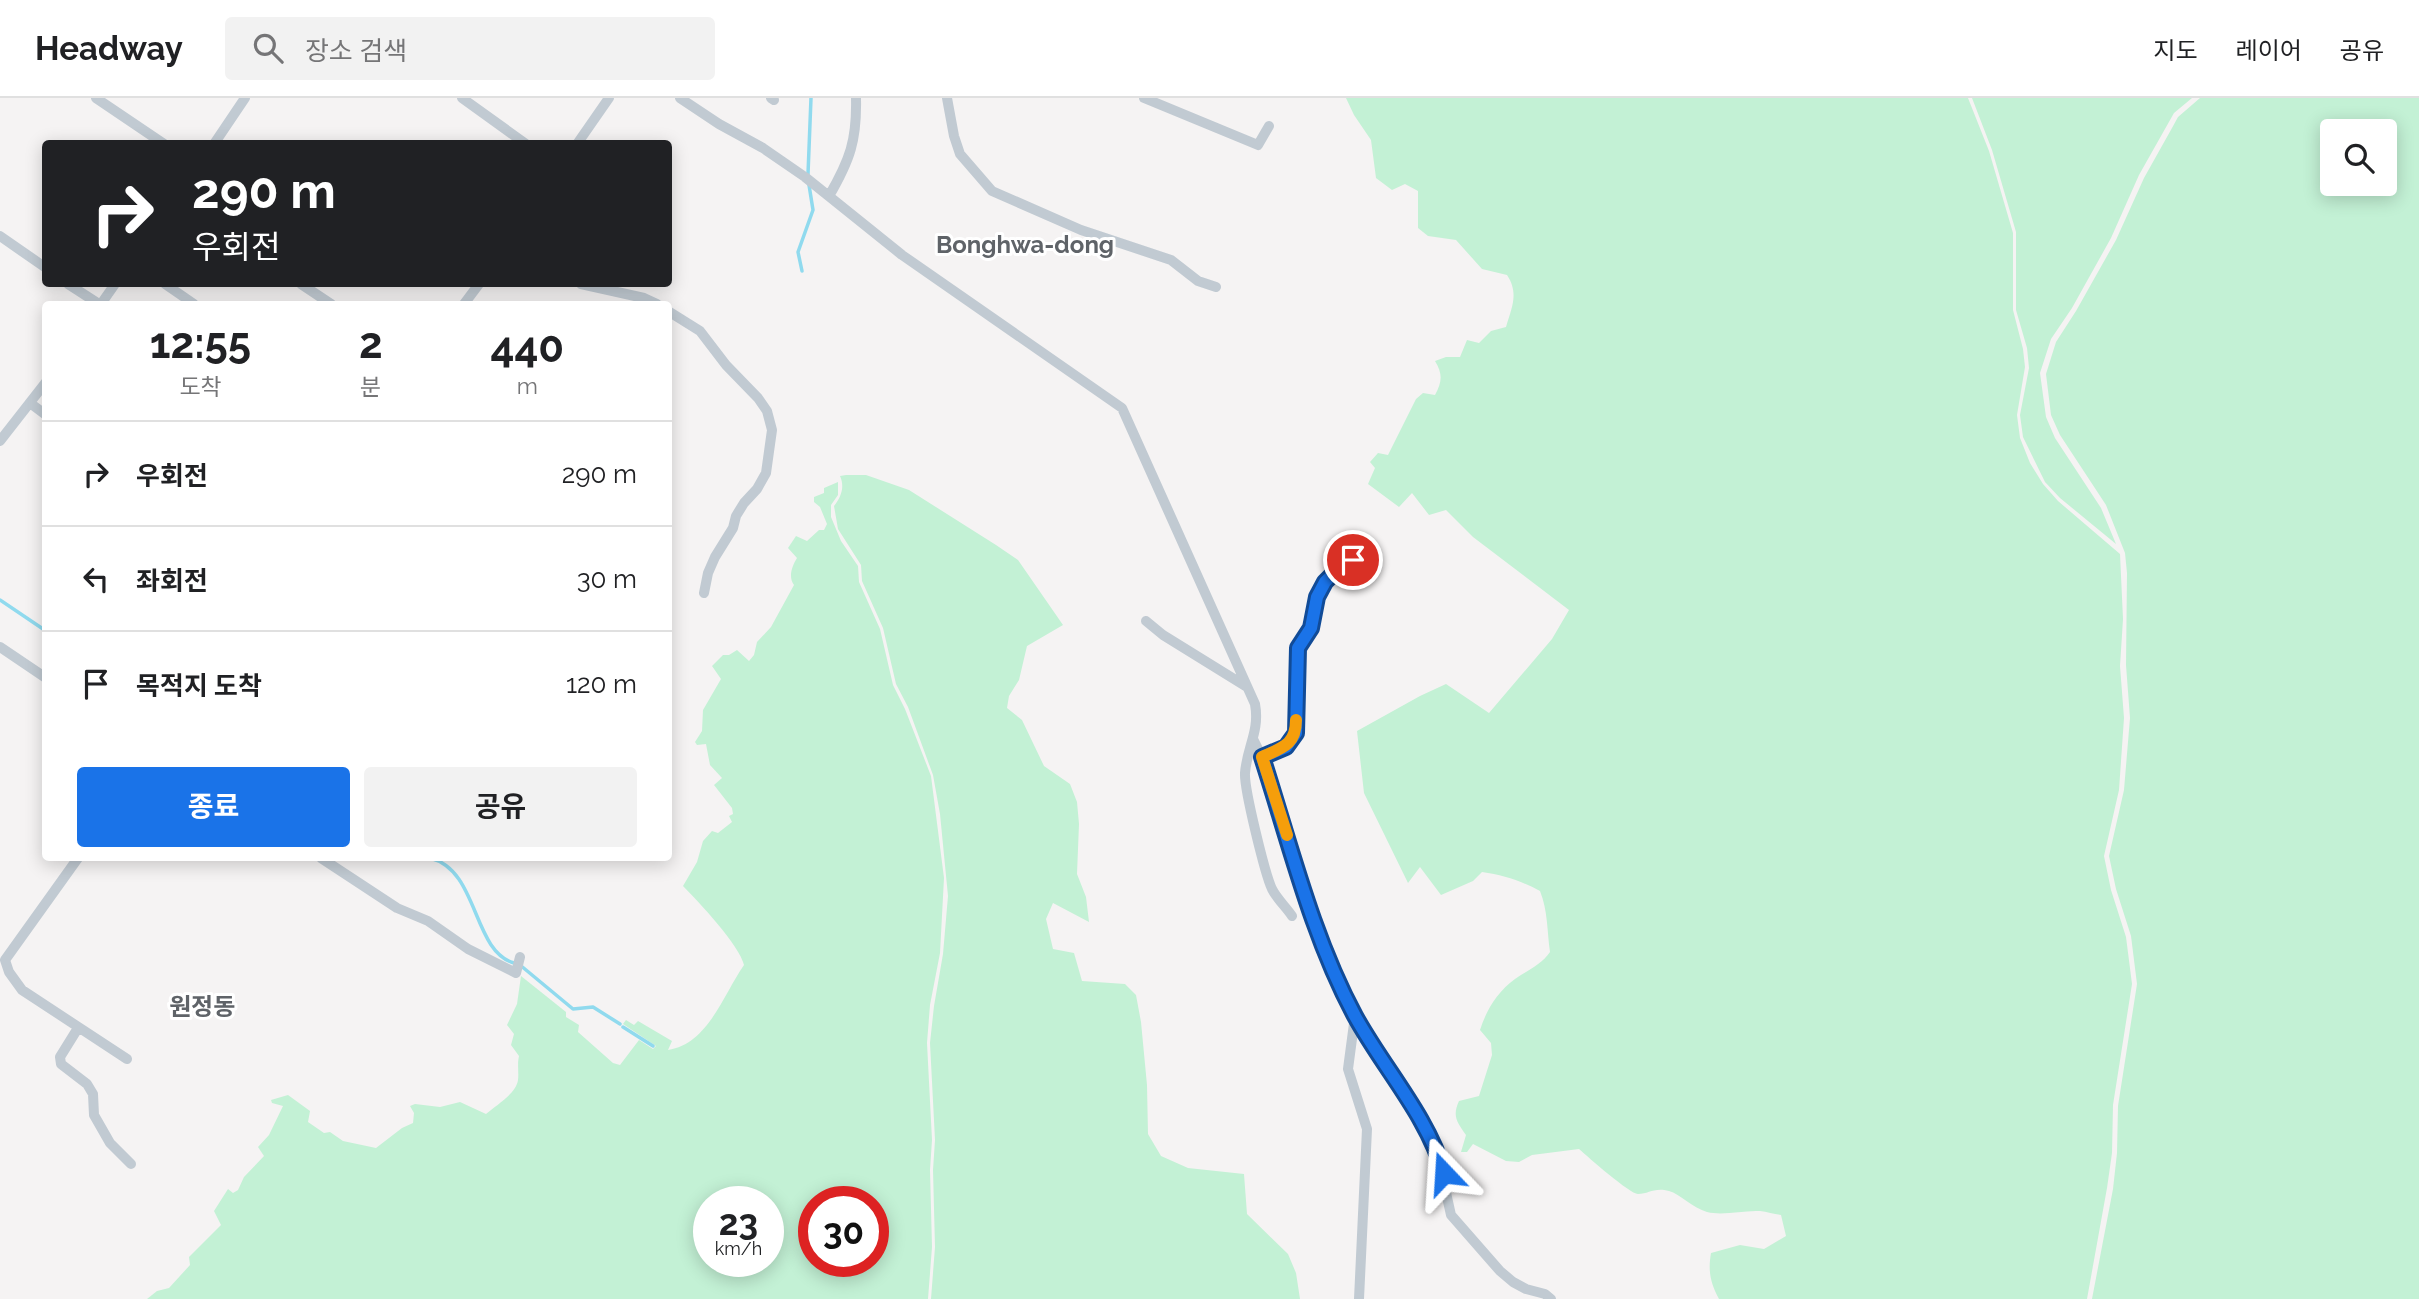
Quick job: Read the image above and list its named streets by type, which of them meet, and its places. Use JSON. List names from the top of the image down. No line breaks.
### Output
{"districts":["Bonghwa-dong","원정동"],"page":{"header":"Headway","search":"장소 검색","nav":["지도","레이어","공유"],"turn":["290 m","우회전"],"eta":["12:55","도착","2","분","440","m"],"list":[{"name":"우회전","value":"290 m"},{"name":"좌회전","value":"30 m"},{"name":"목적지 도착","value":"120 m"}],"buttons":["종료","공유"],"speed":"23 km/h","limit":"30"}}
